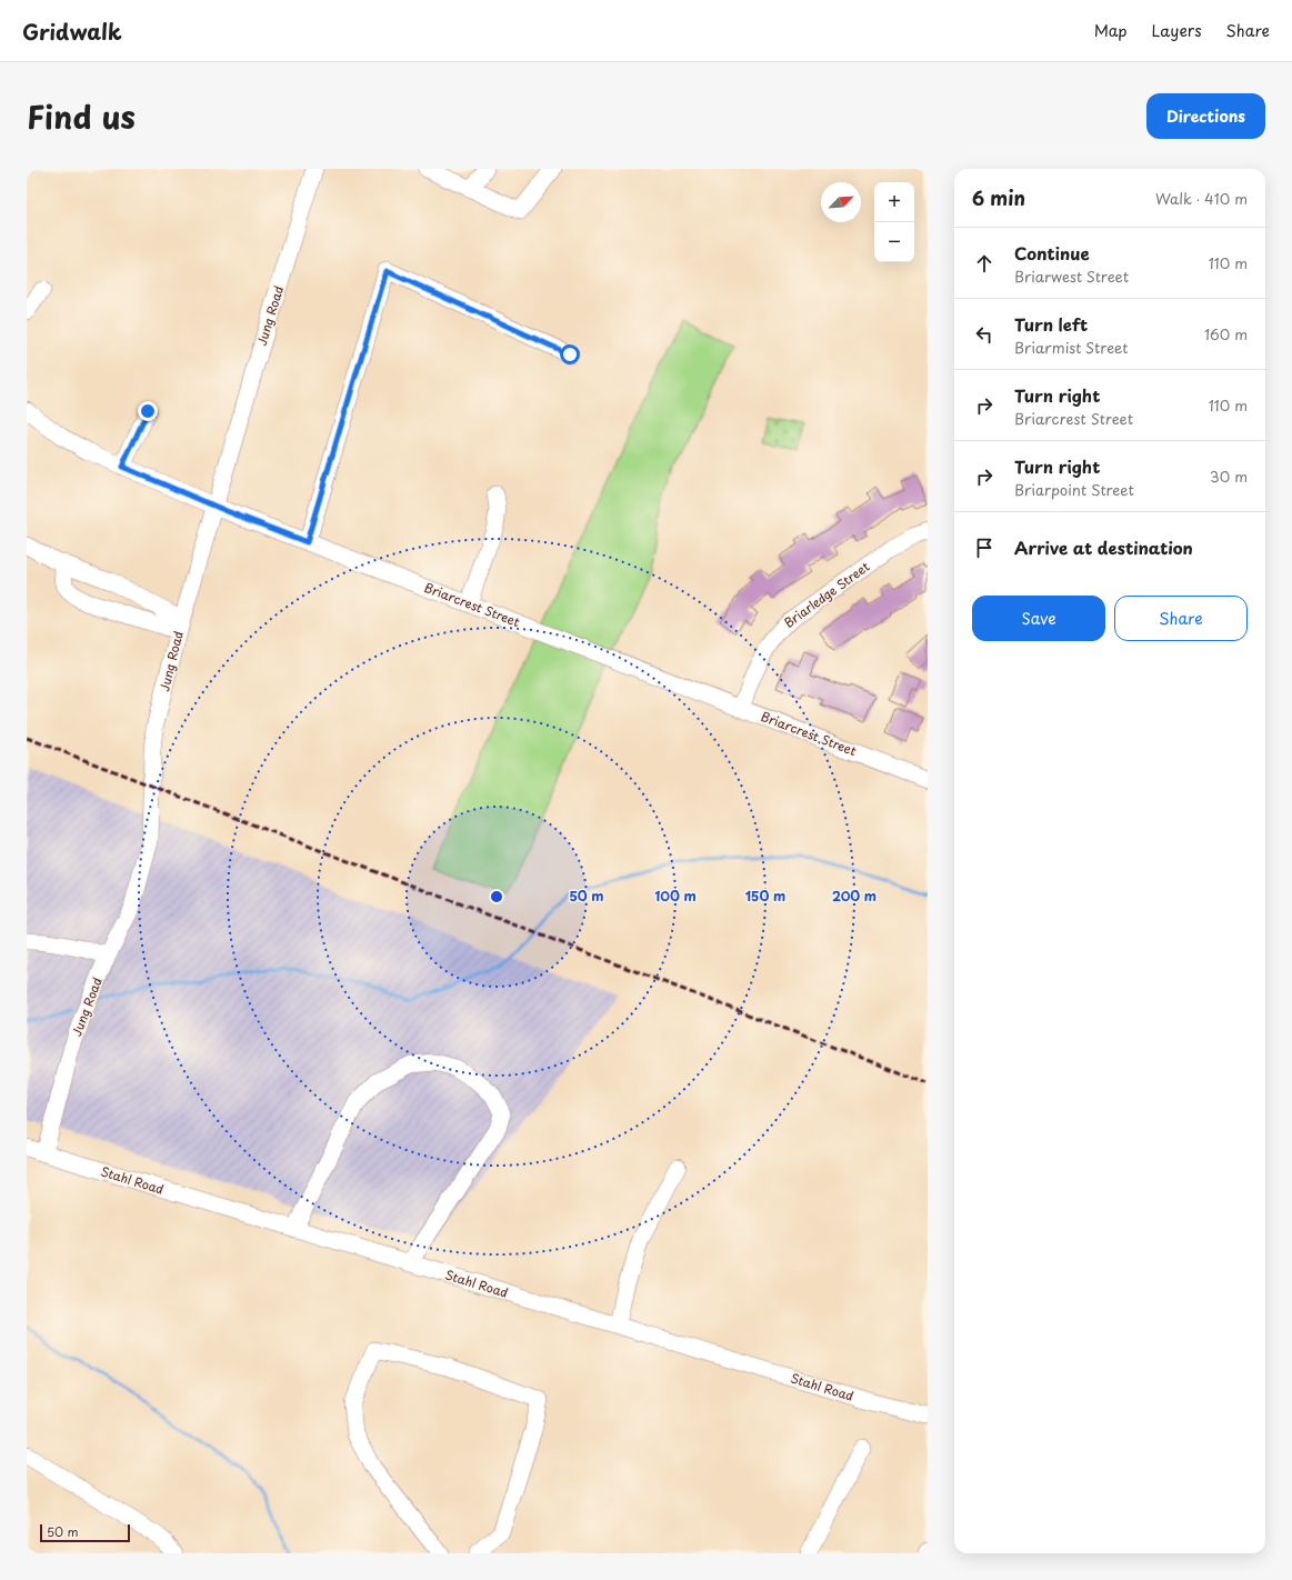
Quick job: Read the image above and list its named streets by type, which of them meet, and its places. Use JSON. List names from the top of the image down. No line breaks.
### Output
{"streets":{"street":["Jung Road","Briarledge Street","Briarcrest Street","Stahl Road"]},"crossings":[["Jung Road","Briarcrest Street"],["Jung Road","Stahl Road"],["Briarledge Street","Briarcrest Street"]],"scale_bar":"50 m","north":"top right","page":{"header":"Gridwalk","nav":["Map","Layers","Share"],"title":"Find us","buttons":["Directions",["Save","Share"]],"heading":["6 min","Walk · 410 m"],"map_buttons":["+","−"],"list":[["Continue","Briarwest Street","110 m"],["Turn left","Briarmist Street","160 m"],["Turn right","Briarcrest Street","110 m"],["Turn right","Briarpoint Street","30 m"],"Arrive at destination"],"scale":"50 m"},"rings":["50 m","100 m","150 m","200 m"]}
